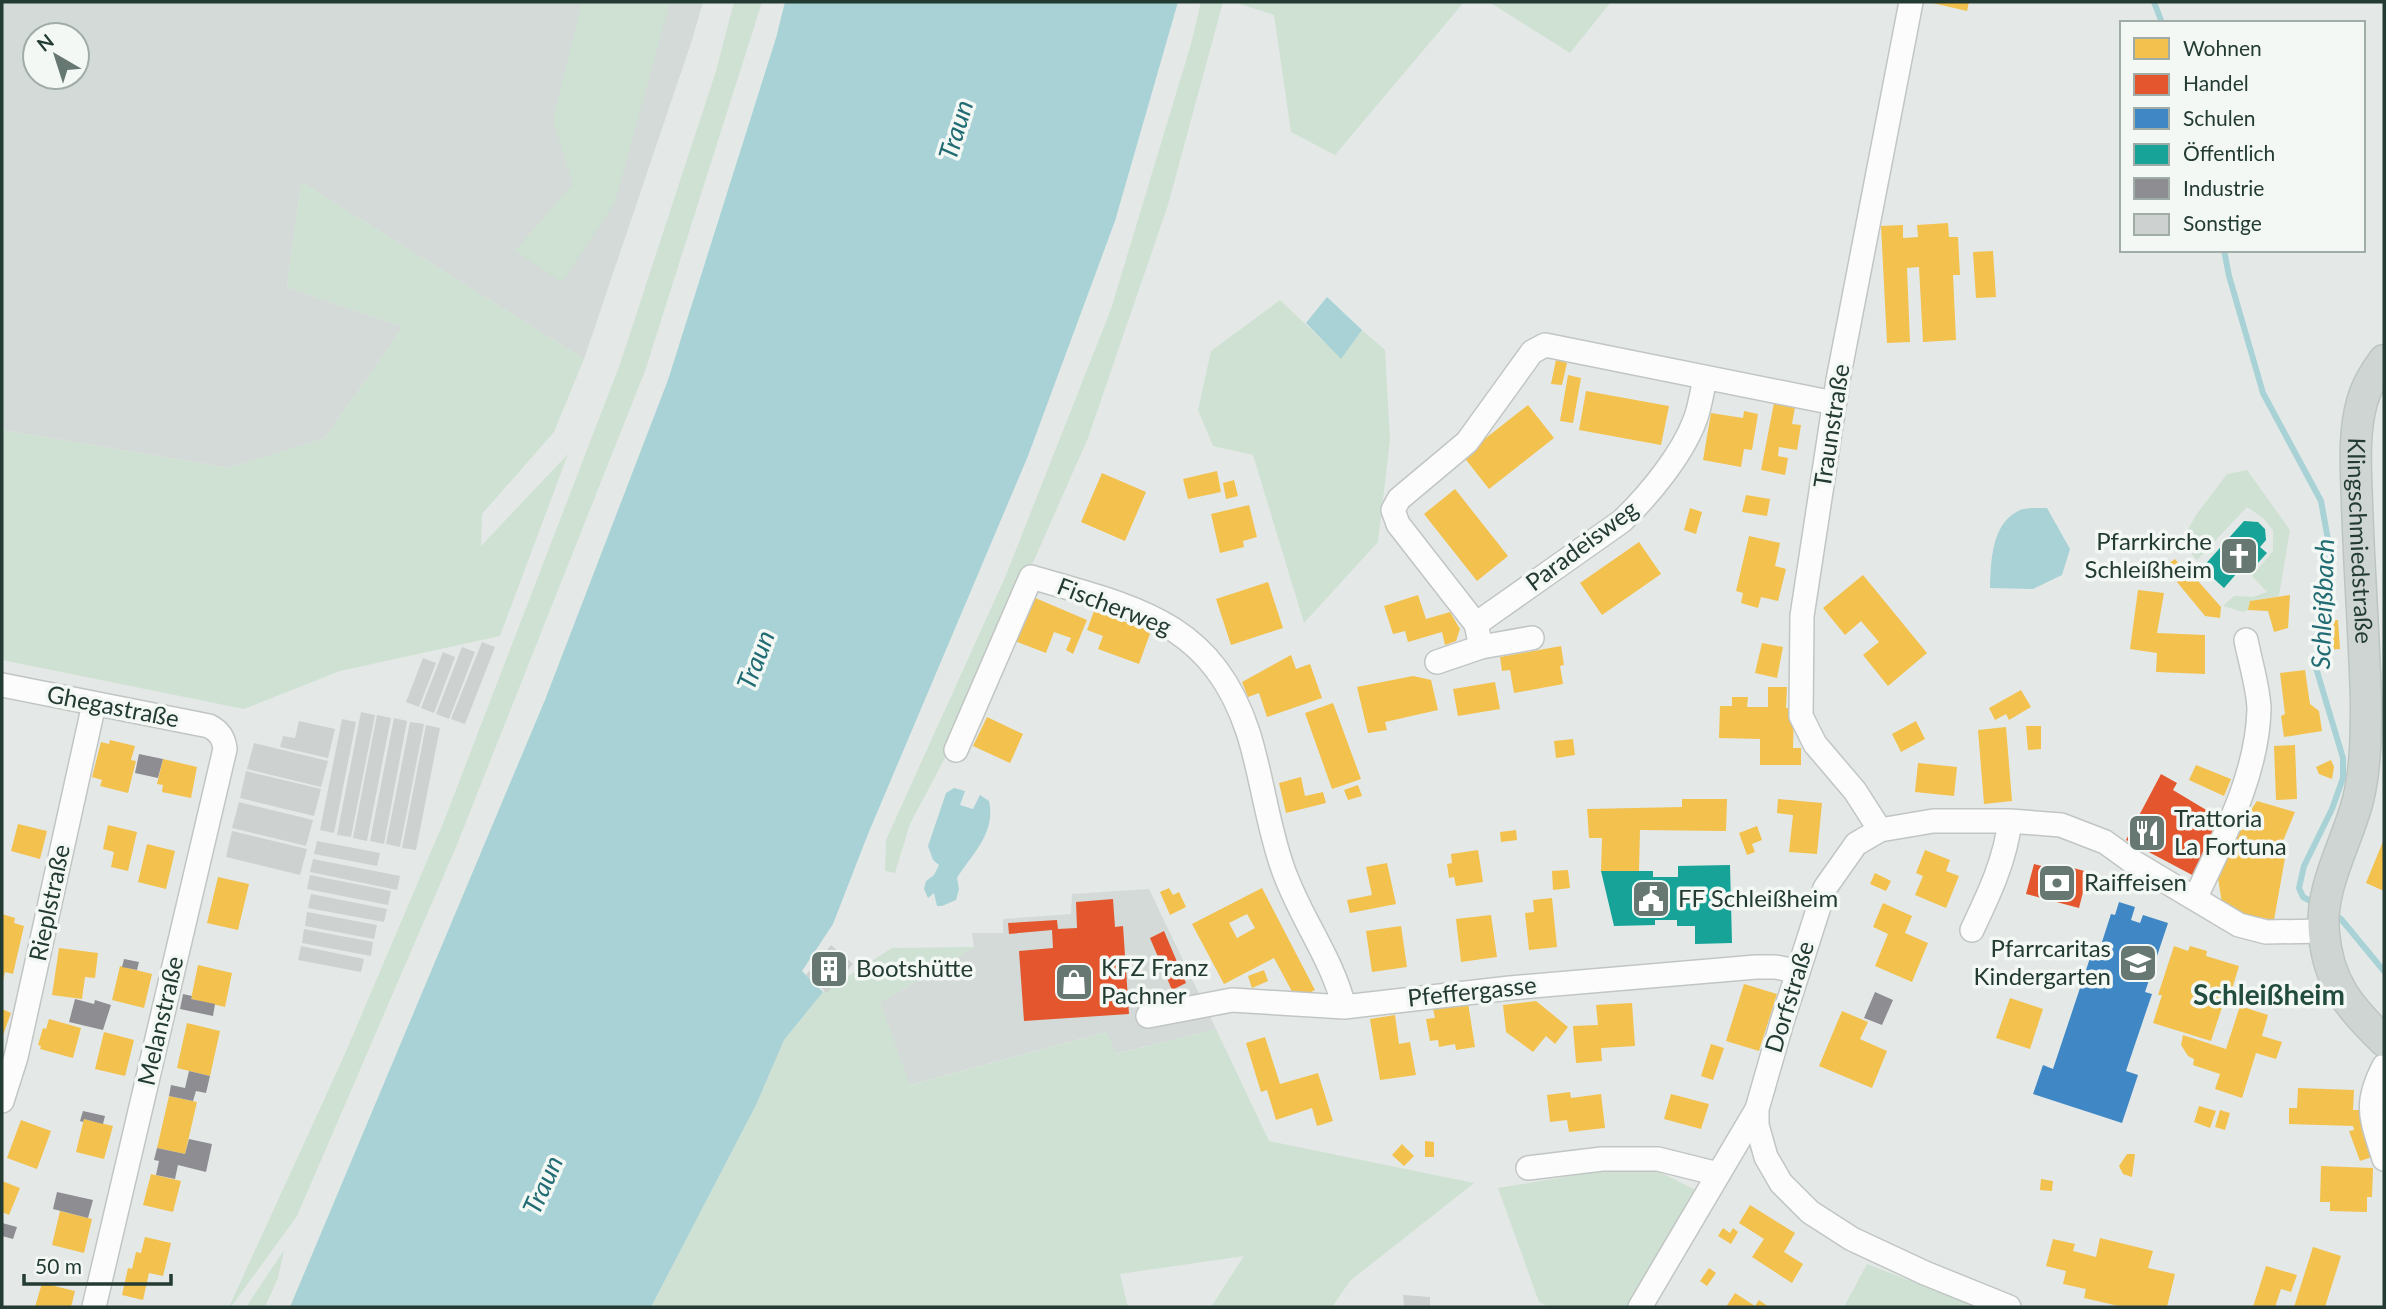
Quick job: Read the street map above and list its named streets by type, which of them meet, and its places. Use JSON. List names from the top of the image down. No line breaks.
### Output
{"streets":{"main road":["Klingschmiedstraße"],"street":["Traunstraße","Paradeisweg","Fischerweg","Ghegastraße","Rieplstraße","Pfeffergasse","Dorfstraße","Melanstraße"]},"crossings":[["Traunstraße","Dorfstraße"],["Klingschmiedstraße","Dorfstraße"],["Fischerweg","Pfeffergasse"],["Ghegastraße","Rieplstraße"],["Ghegastraße","Melanstraße"],["Pfeffergasse","Dorfstraße"]],"districts":["Schleißheim"],"water":["Traun","Schleißbach"],"places":{"church":["Pfarrkirche Schleißheim"],"restaurant":["Trattoria La Fortuna"],"bank":["Raiffeisen"],"public building":["FF Schleißheim"],"school or university":["Pfarrcaritas Kindergarten"],"building":["Bootshütte"],"shop":["KFZ Franz Pachner"]},"legend":["Wohnen","Handel","Schulen","Öffentlich","Industrie","Sonstige"],"scale_bar":"50 m","north":"top left"}
